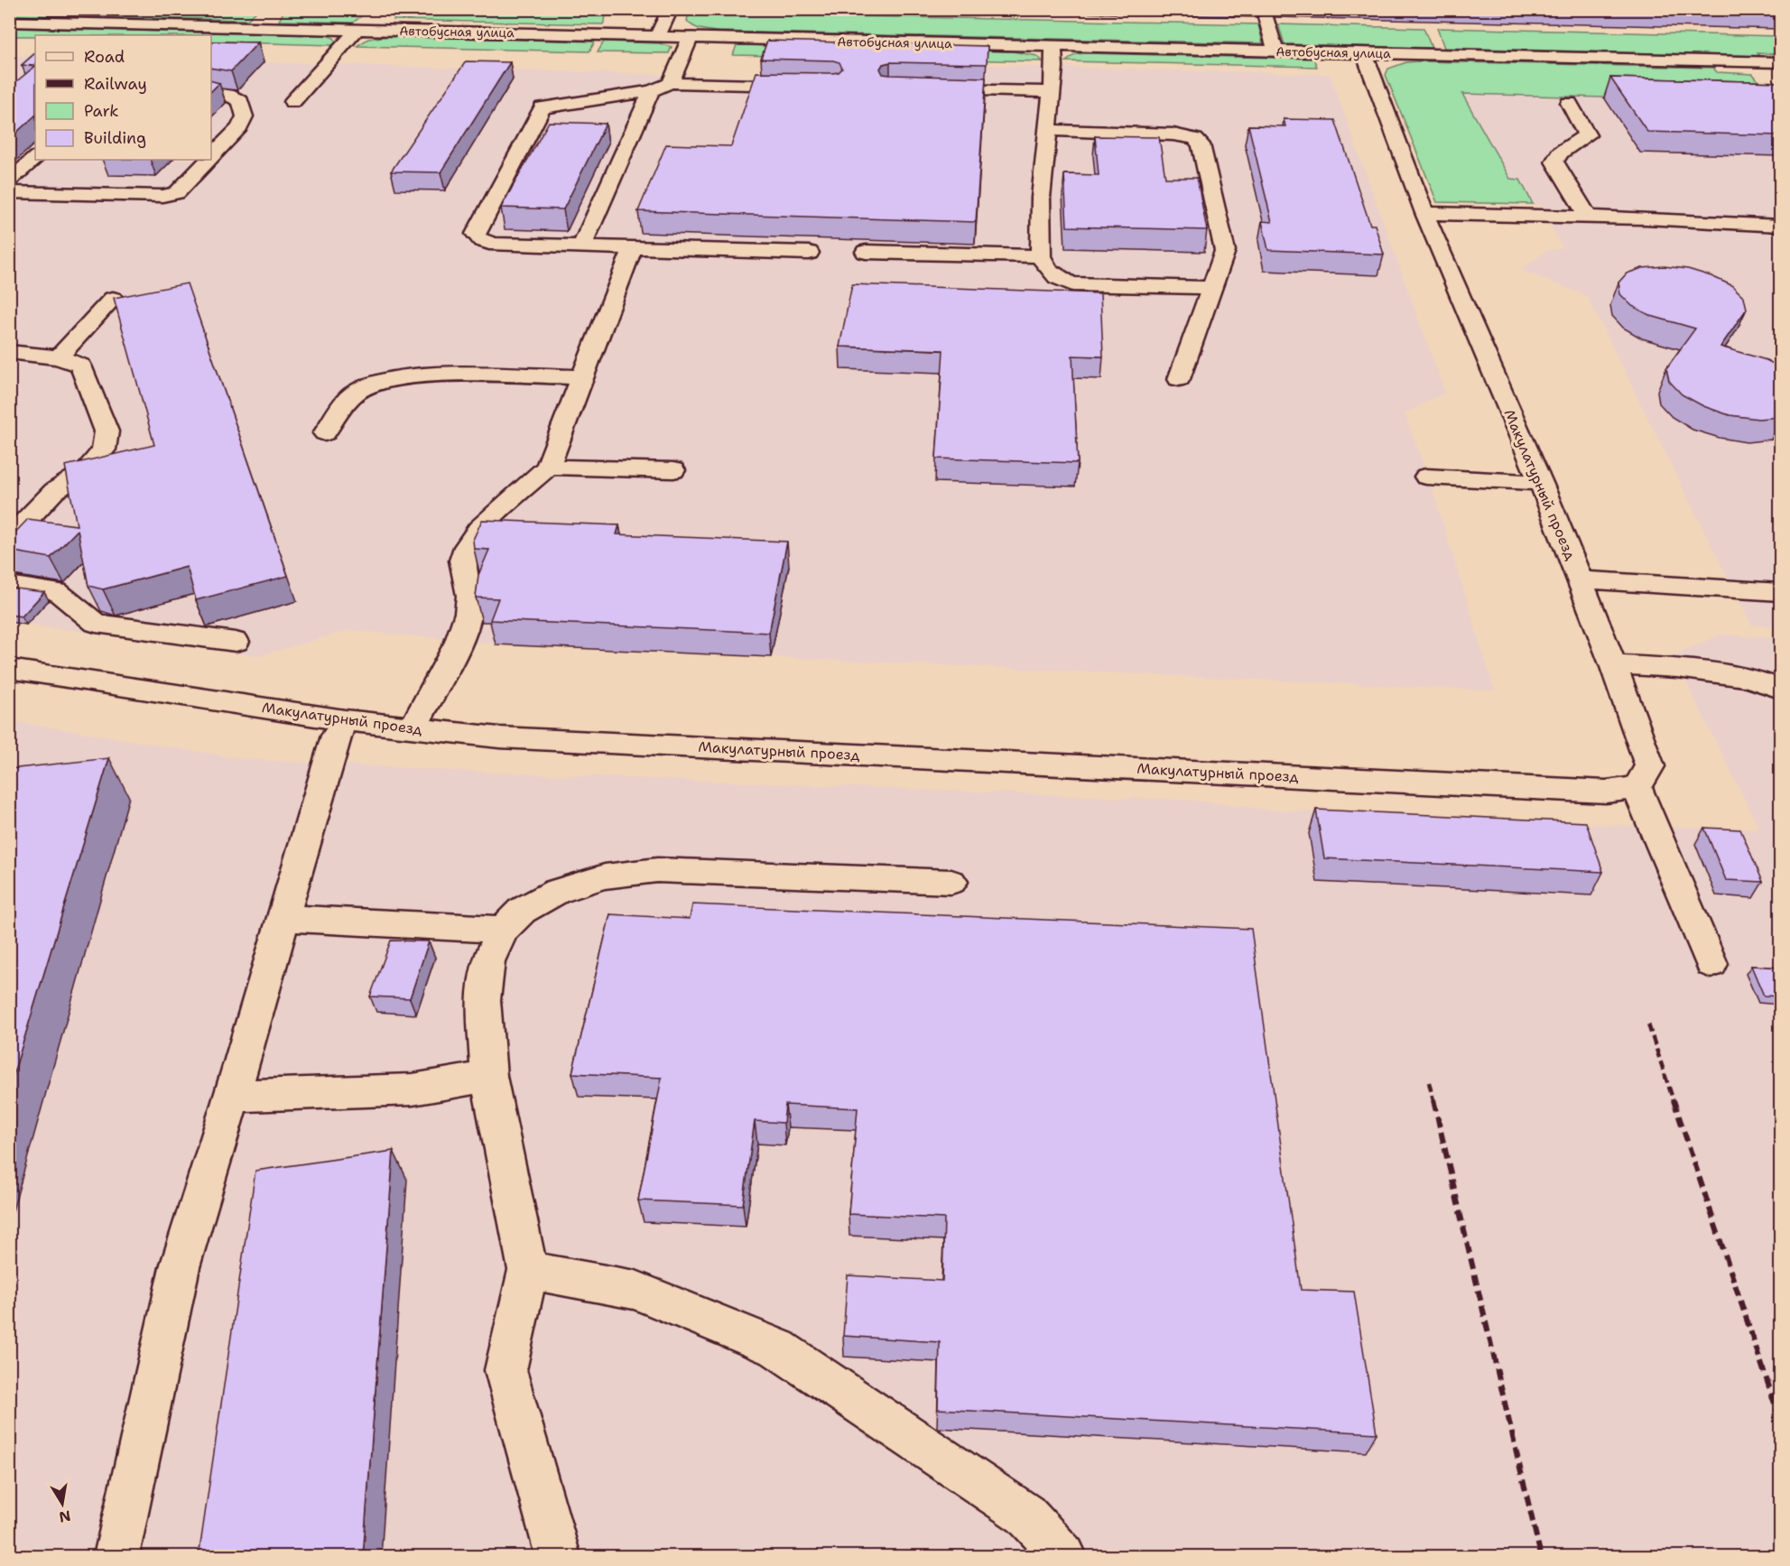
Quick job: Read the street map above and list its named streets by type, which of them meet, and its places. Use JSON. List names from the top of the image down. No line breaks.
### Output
{"streets":{"street":["Автобусная улица","Макулатурный проезд"]},"crossings":[["Автобусная улица","Макулатурный проезд"]],"legend":["Road","Railway","Park","Building"],"north":"bottom"}
